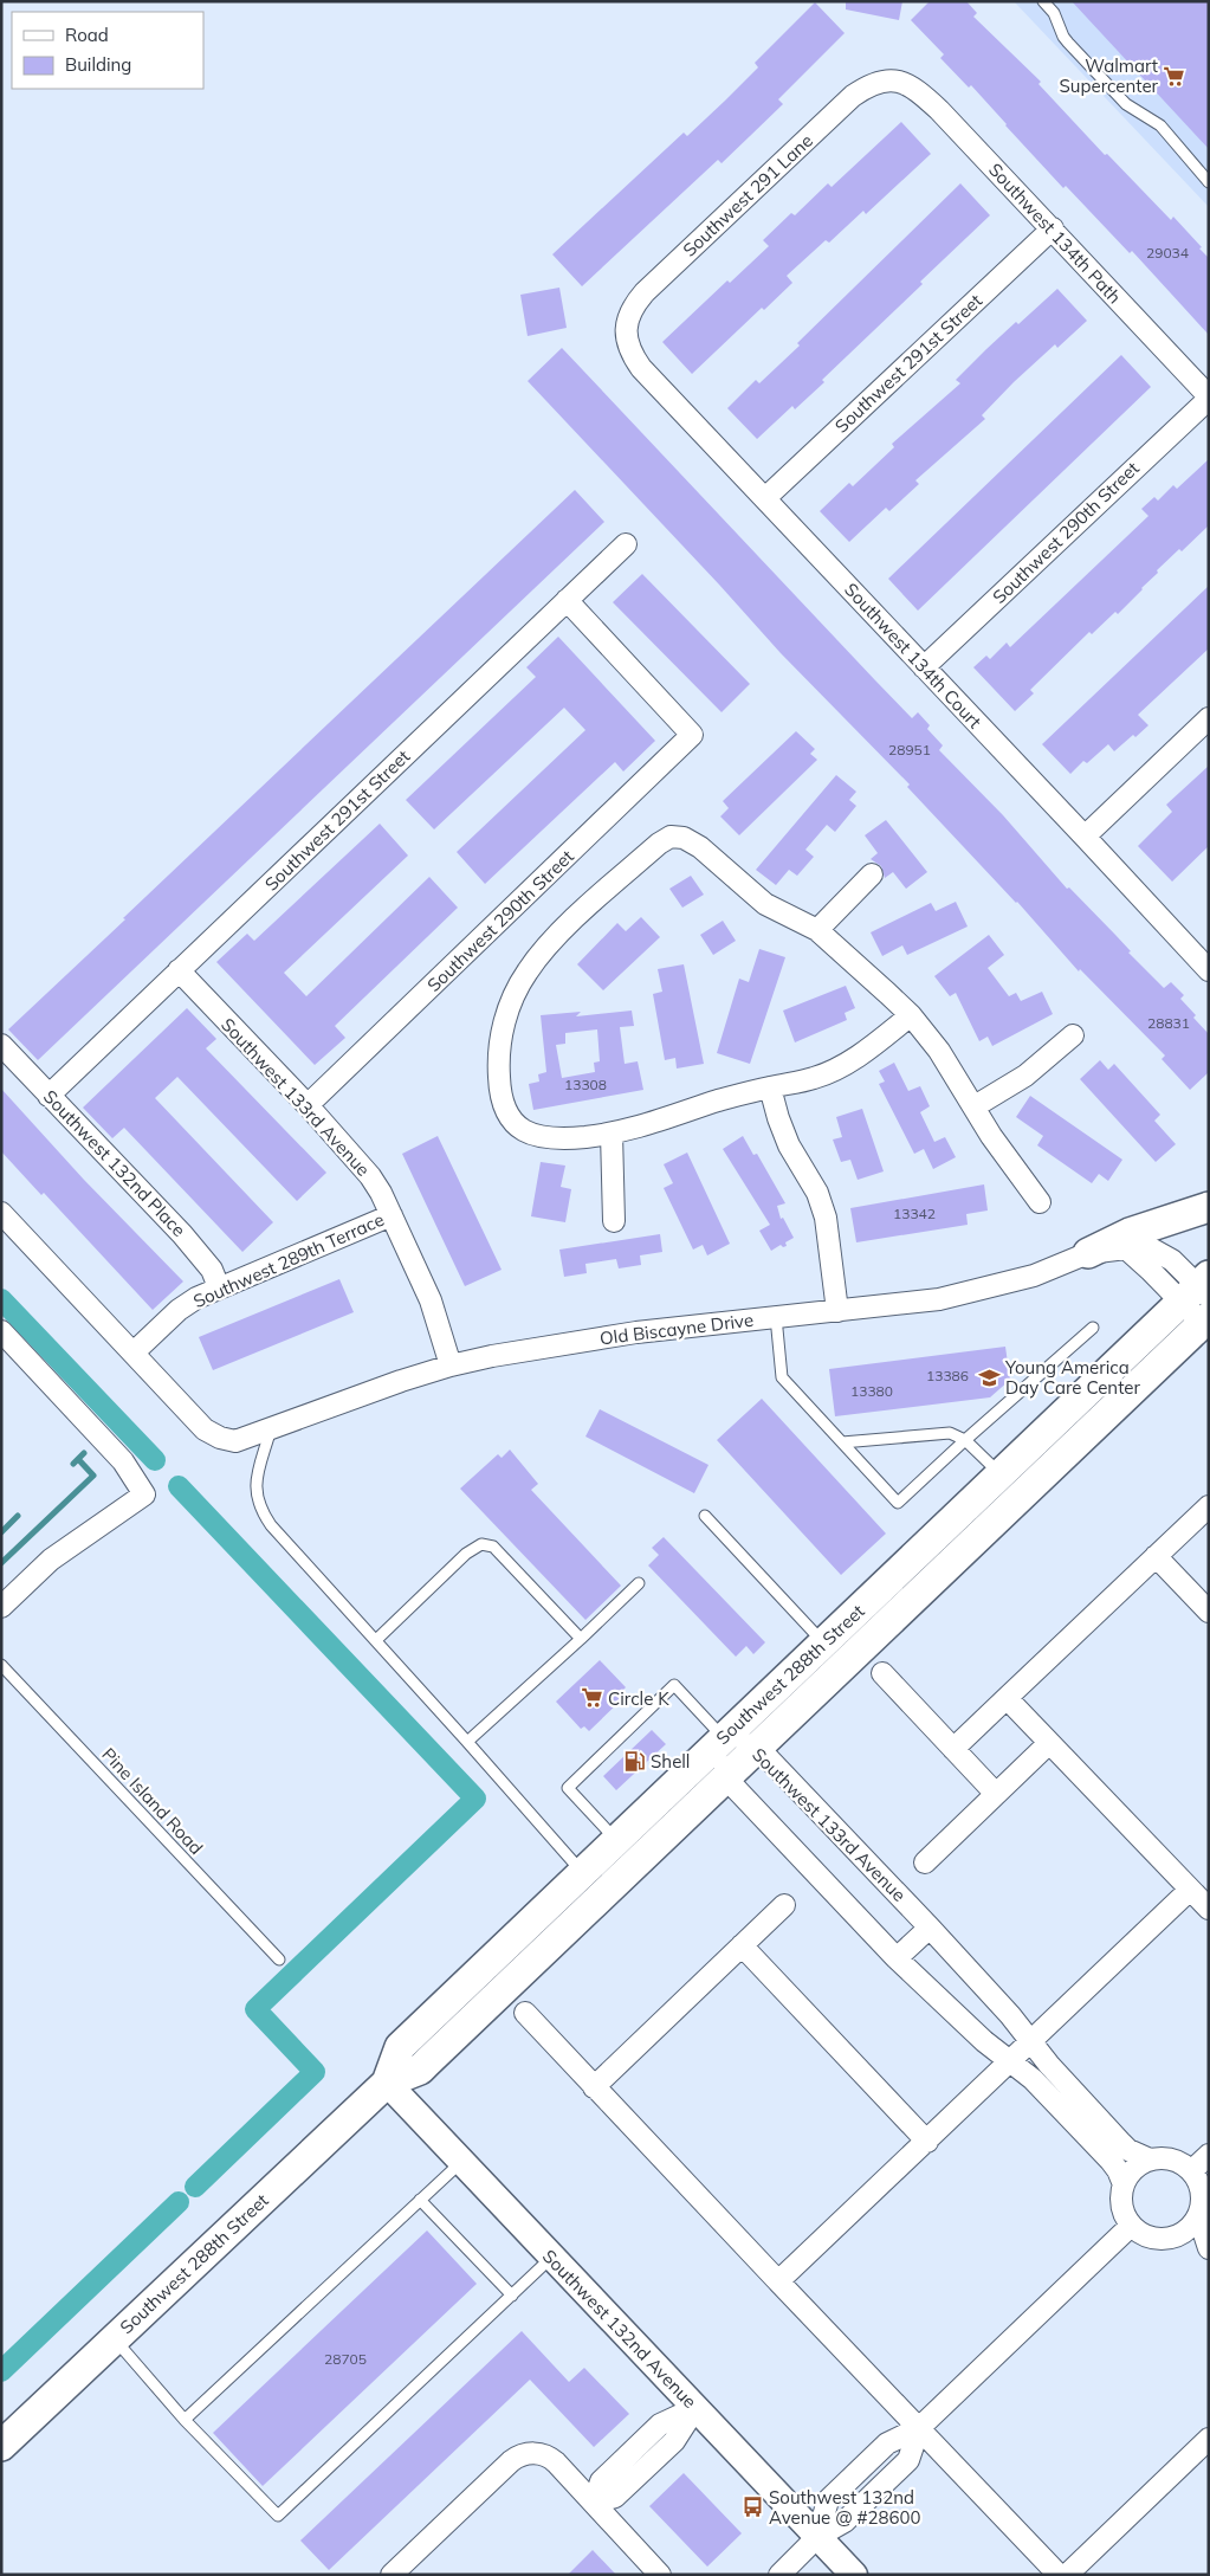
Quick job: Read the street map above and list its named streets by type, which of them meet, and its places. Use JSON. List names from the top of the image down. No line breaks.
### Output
{"streets":{"main road":["Southwest 288th Street"],"street":["Southwest 291 Lane","Southwest 134th Path","Southwest 291st Street","Southwest 290th Street","Southwest 134th Court","Southwest 133rd Avenue","Southwest 132nd Place","Southwest 289th Terrace","Old Biscayne Drive","Southwest 132nd Avenue"],"lane":["Pine Island Road"]},"crossings":[["Southwest 291 Lane","Southwest 134th Path"],["Southwest 291 Lane","Southwest 134th Court"],["Southwest 134th Path","Southwest 291st Street"],["Southwest 134th Path","Southwest 290th Street"],["Southwest 291st Street","Southwest 290th Street"],["Southwest 291st Street","Southwest 134th Court"],["Southwest 291st Street","Southwest 133rd Avenue"],["Southwest 291st Street","Southwest 132nd Place"],["Southwest 290th Street","Southwest 134th Court"],["Southwest 290th Street","Southwest 133rd Avenue"],["Southwest 133rd Avenue","Southwest 289th Terrace"],["Southwest 133rd Avenue","Old Biscayne Drive"],["Southwest 133rd Avenue","Southwest 288th Street"],["Southwest 132nd Place","Southwest 289th Terrace"],["Southwest 289th Terrace","Old Biscayne Drive"],["Old Biscayne Drive","Southwest 288th Street"],["Southwest 288th Street","Southwest 132nd Avenue"]],"places":{"supermarket":["Walmart Supercenter","Circle K"],"school or university":["Young America Day Care Center"],"fuel station":["Shell"],"bus stop":["Southwest 132nd Avenue @ #28600"]},"house_numbers":["29034","28951","28831","13308","13342","13386","13380","28705"],"legend":["Road","Building"]}
